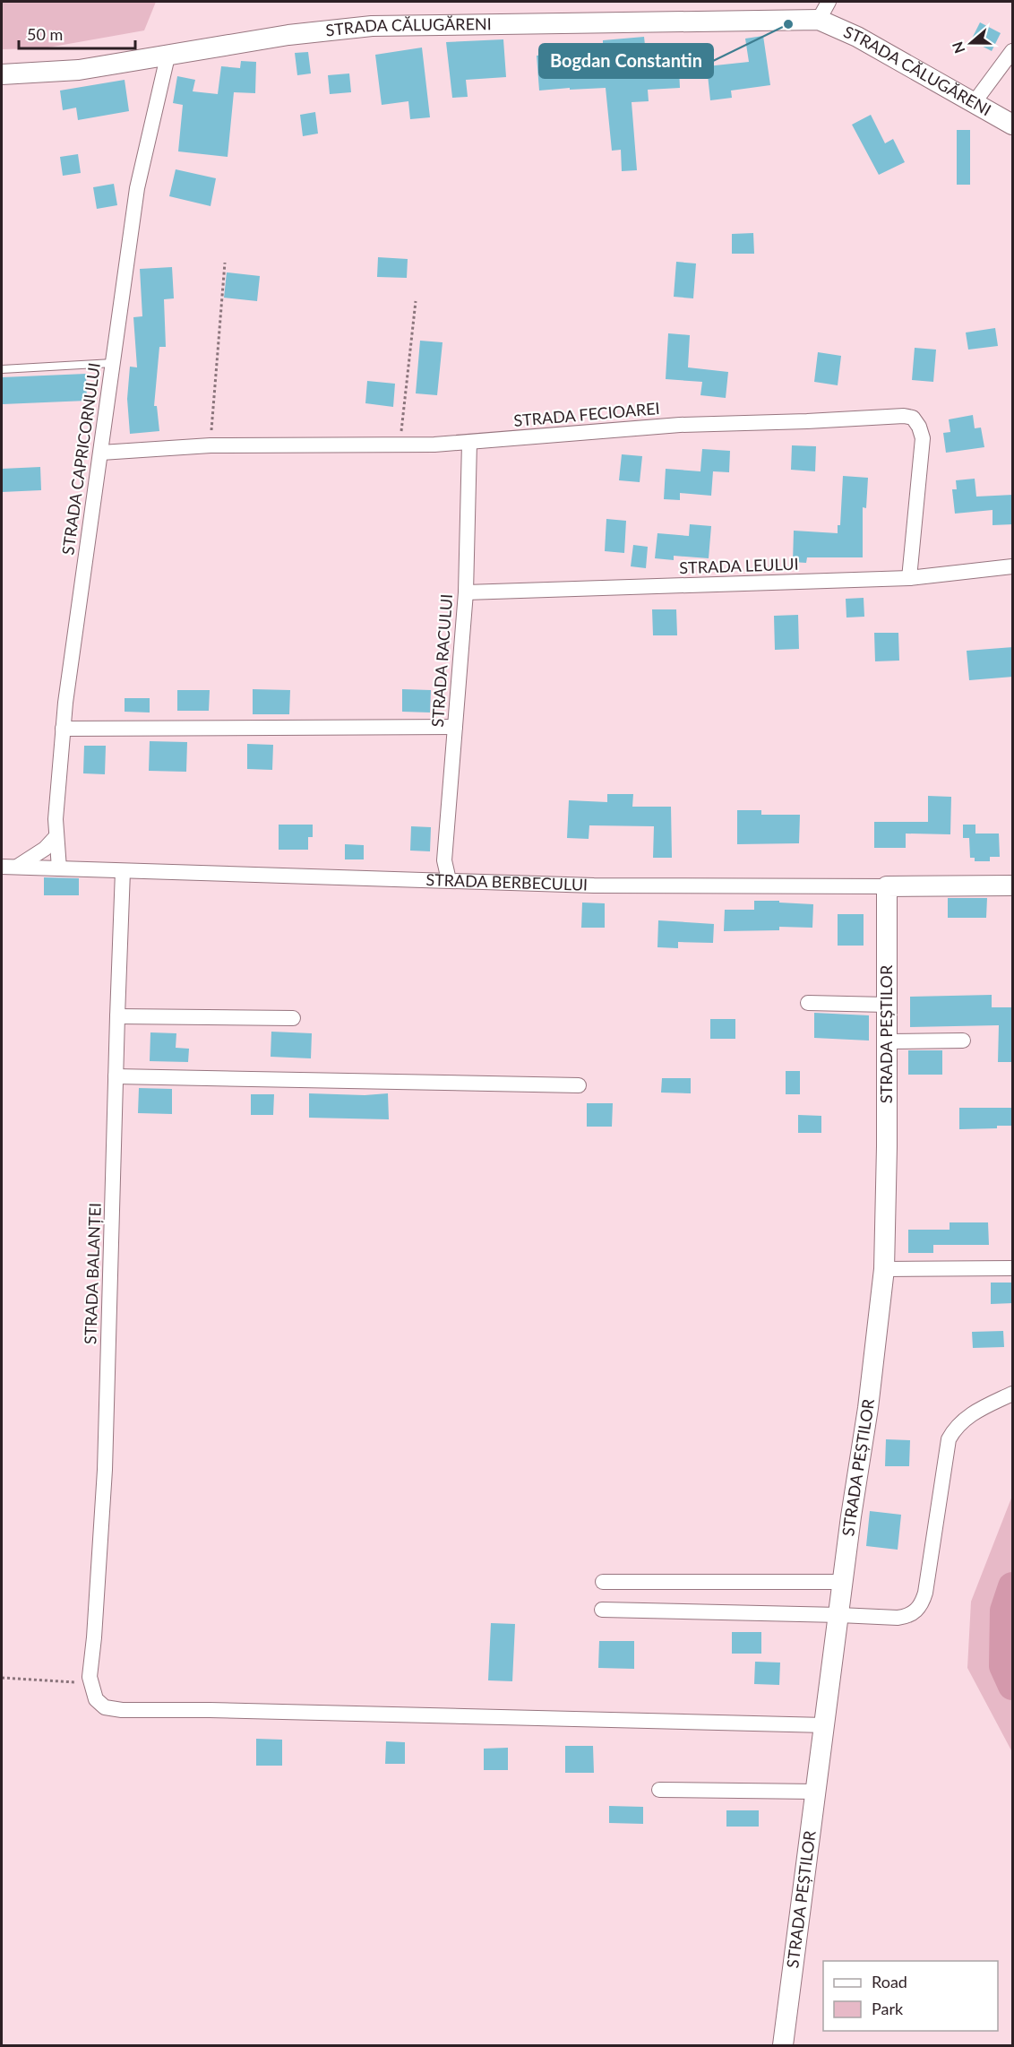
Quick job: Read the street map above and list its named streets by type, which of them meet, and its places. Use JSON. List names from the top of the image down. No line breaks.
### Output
{"streets":{"street":["STRADA CĂLUGĂRENI","STRADA FECIOAREI","STRADA CAPRICORNULUI","STRADA LEULUI","STRADA RACULUI","STRADA BERBECULUI","STRADA PEȘTILOR","STRADA BALANȚEI"]},"crossings":[["STRADA CĂLUGĂRENI","STRADA CAPRICORNULUI"],["STRADA FECIOAREI","STRADA CAPRICORNULUI"],["STRADA FECIOAREI","STRADA LEULUI"],["STRADA FECIOAREI","STRADA RACULUI"],["STRADA CAPRICORNULUI","STRADA BERBECULUI"],["STRADA LEULUI","STRADA RACULUI"],["STRADA RACULUI","STRADA BERBECULUI"],["STRADA BERBECULUI","STRADA PEȘTILOR"],["STRADA BERBECULUI","STRADA BALANȚEI"]],"places":["Bogdan Constantin"],"legend":["Road","Park"],"scale_bar":"50 m","north":"left"}
